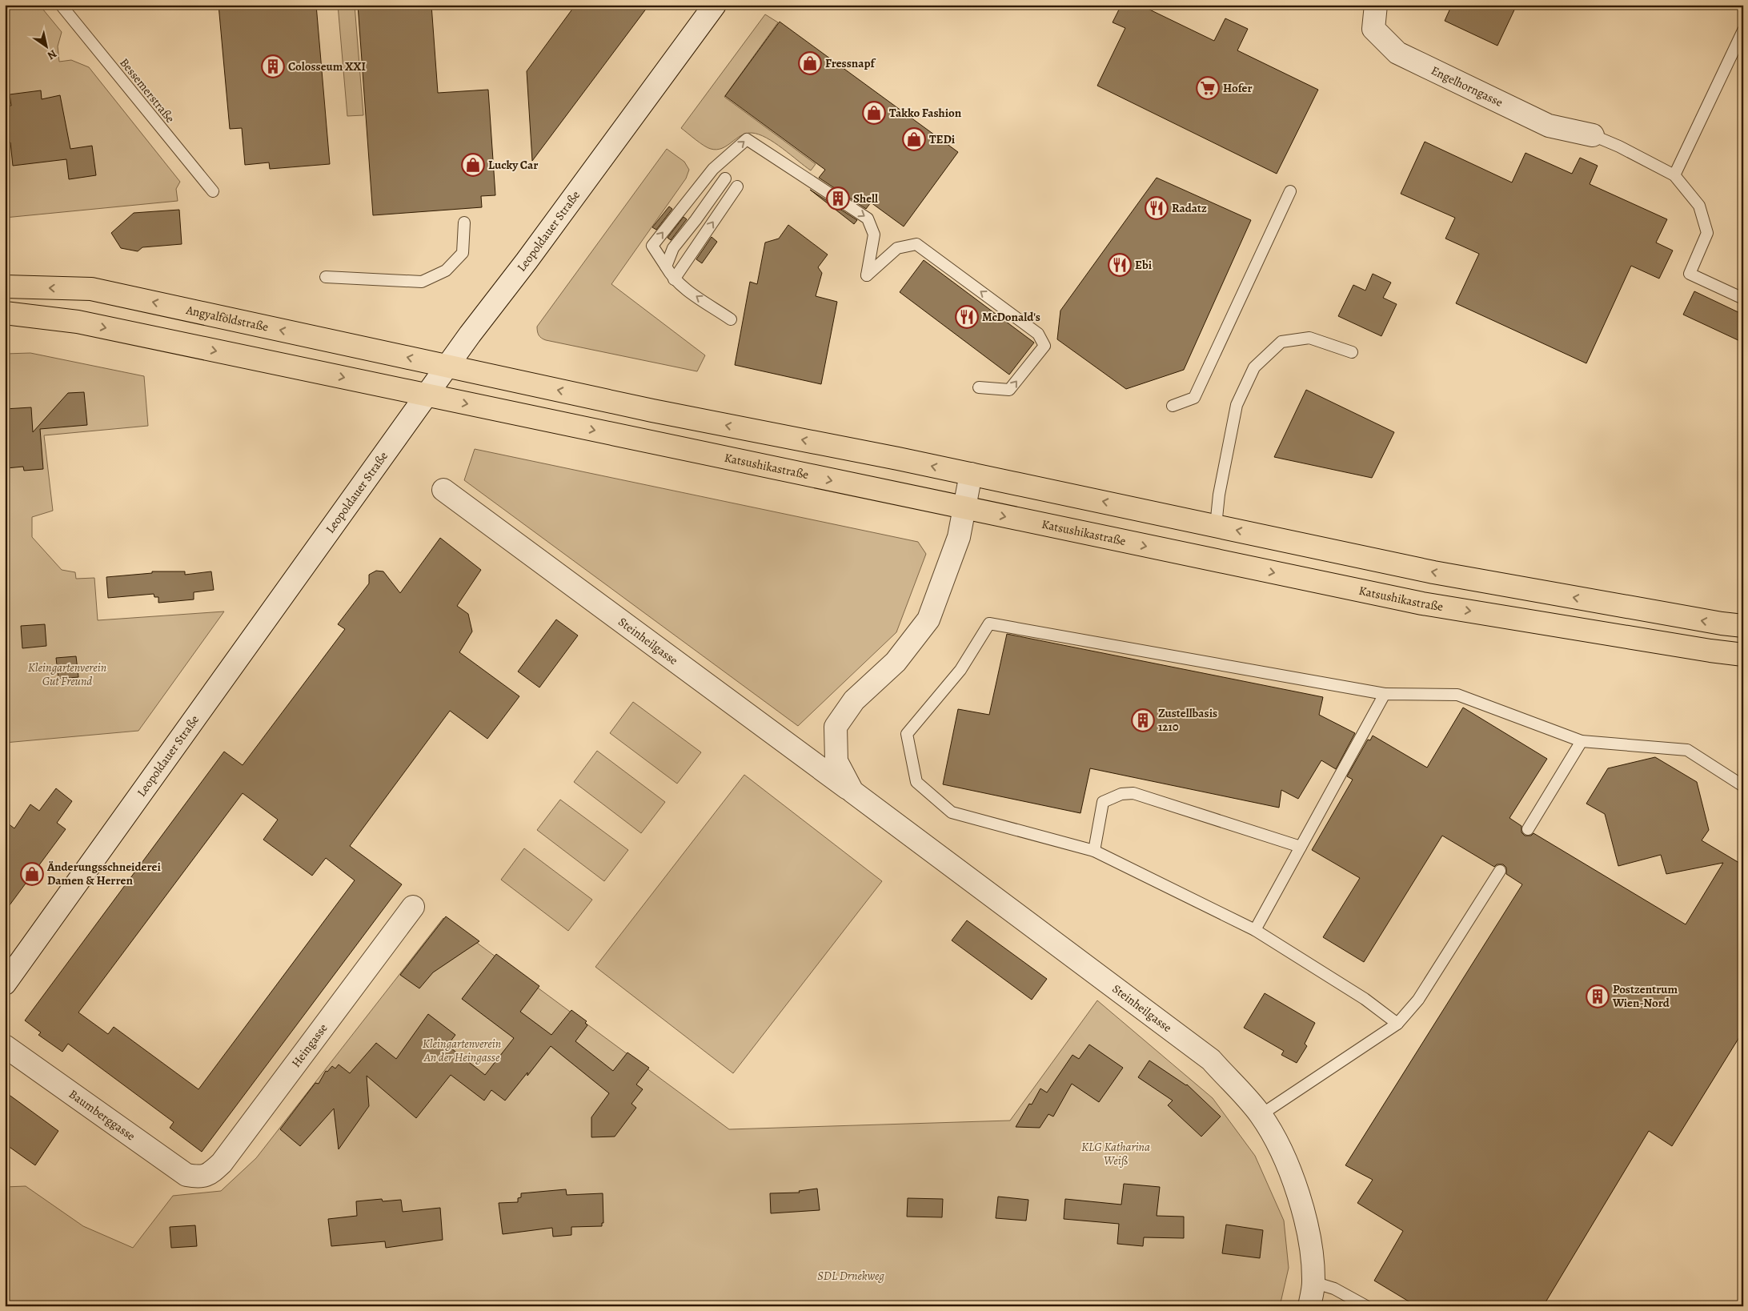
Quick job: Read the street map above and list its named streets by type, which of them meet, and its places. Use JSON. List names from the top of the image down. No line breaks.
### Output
{"streets":{"main road":["Angyalföldstraße","Katsushikastraße"],"street":["Engelhorngasse","Leopoldauer Straße","Steinheilgasse","Heingasse","Baumberggasse"],"lane":["Bessemerstraße"]},"crossings":[["Leopoldauer Straße","Angyalföldstraße"],["Leopoldauer Straße","Katsushikastraße"],["Katsushikastraße","Steinheilgasse"],["Heingasse","Baumberggasse"]],"parks":["Kleingartenverein Gut Freund","Kleingartenverein An der Heingasse","KLG Katharina Weiß","SDL Drnekweg"],"places":{"shop":["Fressnapf","Takko Fashion","TEDi","Lucky Car","Änderungsschneiderei Damen & Herren"],"building":["Colosseum XXI","Shell","Zustellbasis 1210","Postzentrum Wien-Nord"],"supermarket":["Hofer"],"restaurant":["Radatz","Ebi","McDonald's"]},"north":"bottom right"}
